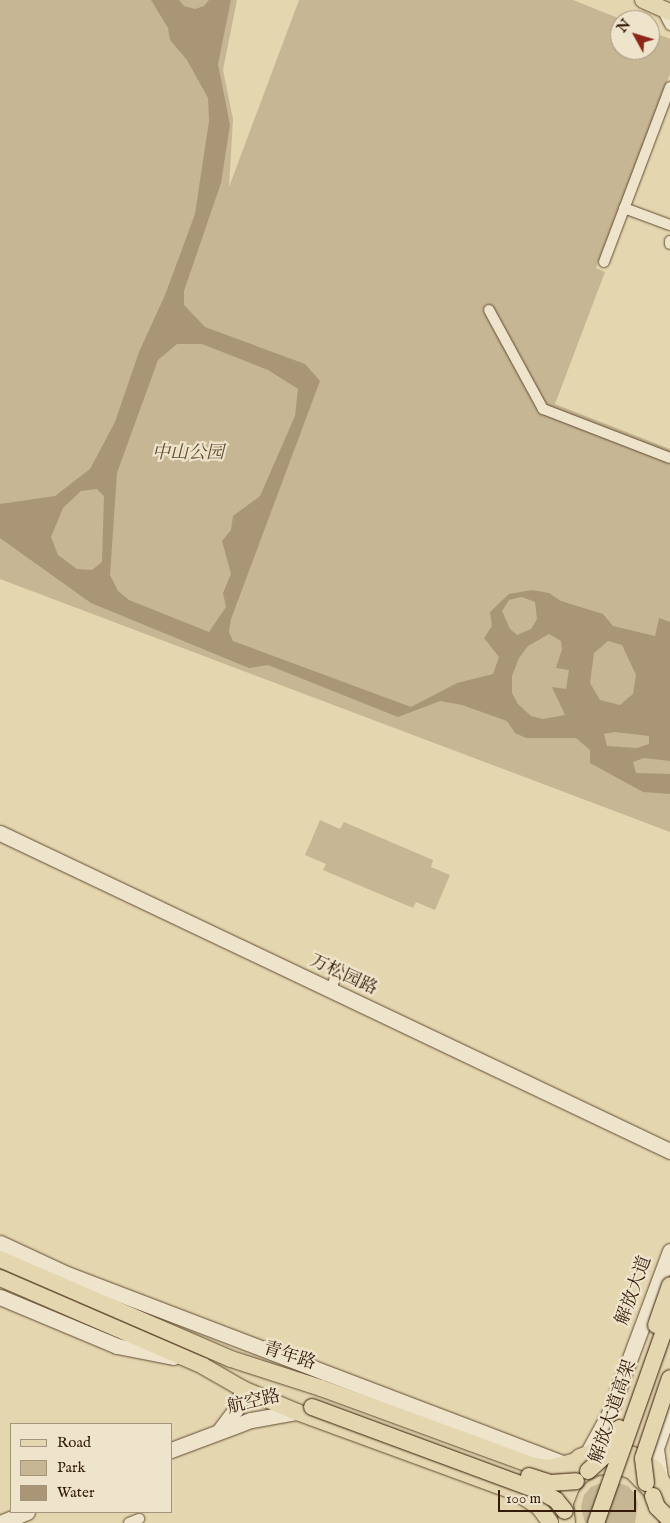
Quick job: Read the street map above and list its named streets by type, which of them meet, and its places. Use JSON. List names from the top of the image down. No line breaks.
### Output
{"streets":{"main road":["万松园路","解放大道","青年路","航空路","解放大道高架"]},"parks":["中山公园"],"legend":["Road","Park","Water"],"scale_bar":"100 m","north":"top left"}
